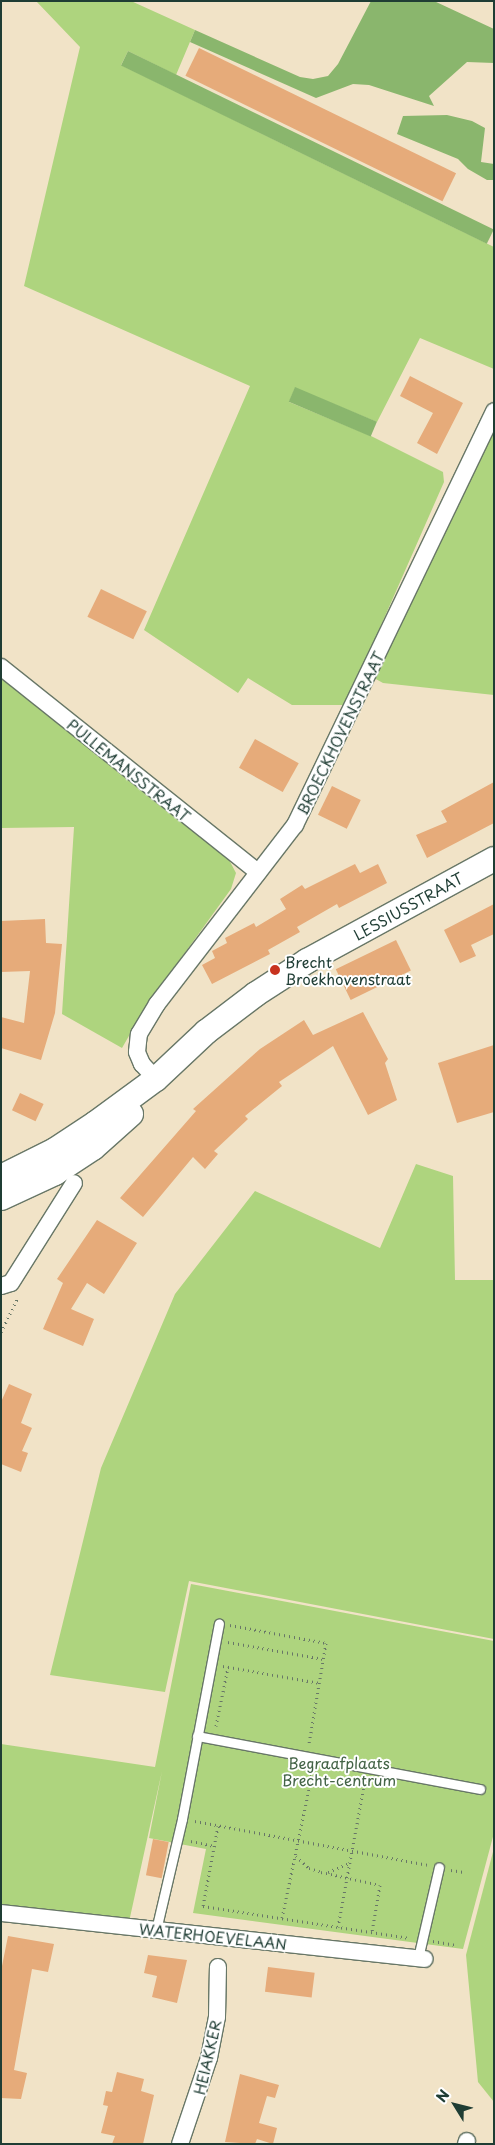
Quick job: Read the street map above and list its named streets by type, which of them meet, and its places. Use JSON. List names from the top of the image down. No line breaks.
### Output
{"streets":{"main road":["LESSIUSSTRAAT"],"street":["BROECKHOVENSTRAAT","PULLEMANSSTRAAT","WATERHOEVELAAN","HEIAKKER"]},"crossings":[["BROECKHOVENSTRAAT","PULLEMANSSTRAAT"],["BROECKHOVENSTRAAT","LESSIUSSTRAAT"]],"parks":["Begraafplaats Brecht-centrum"],"places":["Brecht Broekhovenstraat"],"north":"top left"}
